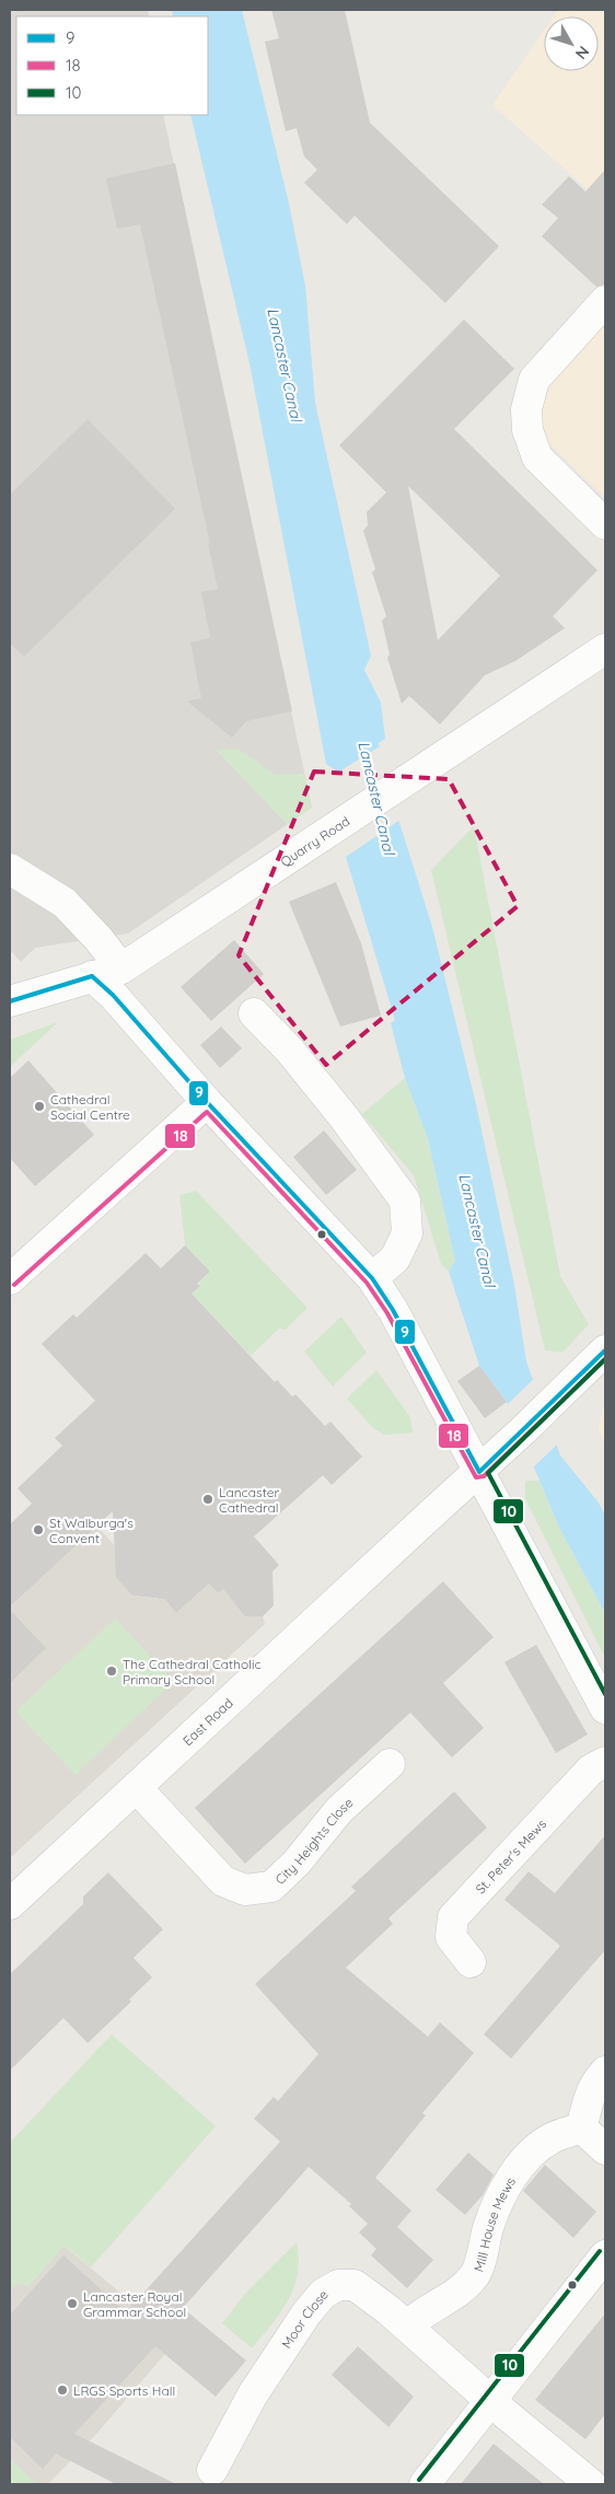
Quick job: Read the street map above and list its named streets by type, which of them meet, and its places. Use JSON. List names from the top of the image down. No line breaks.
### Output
{"streets":{"street":["Quarry Road","East Road","City Heights Close","St. Peter's Mews","Mill House Mews","Moor Close"]},"crossings":[["East Road","City Heights Close"],["Mill House Mews","Moor Close"]],"water":["Lancaster Canal"],"places":["Cathedral Social Centre","Lancaster Cathedral","St Walburga's Convent","The Cathedral Catholic Primary School","Lancaster Royal Grammar School","LRGS Sports Hall"],"lines":["transit line 9","transit line 18","transit line 10"],"legend":["9","18","10"],"north":"bottom right"}
